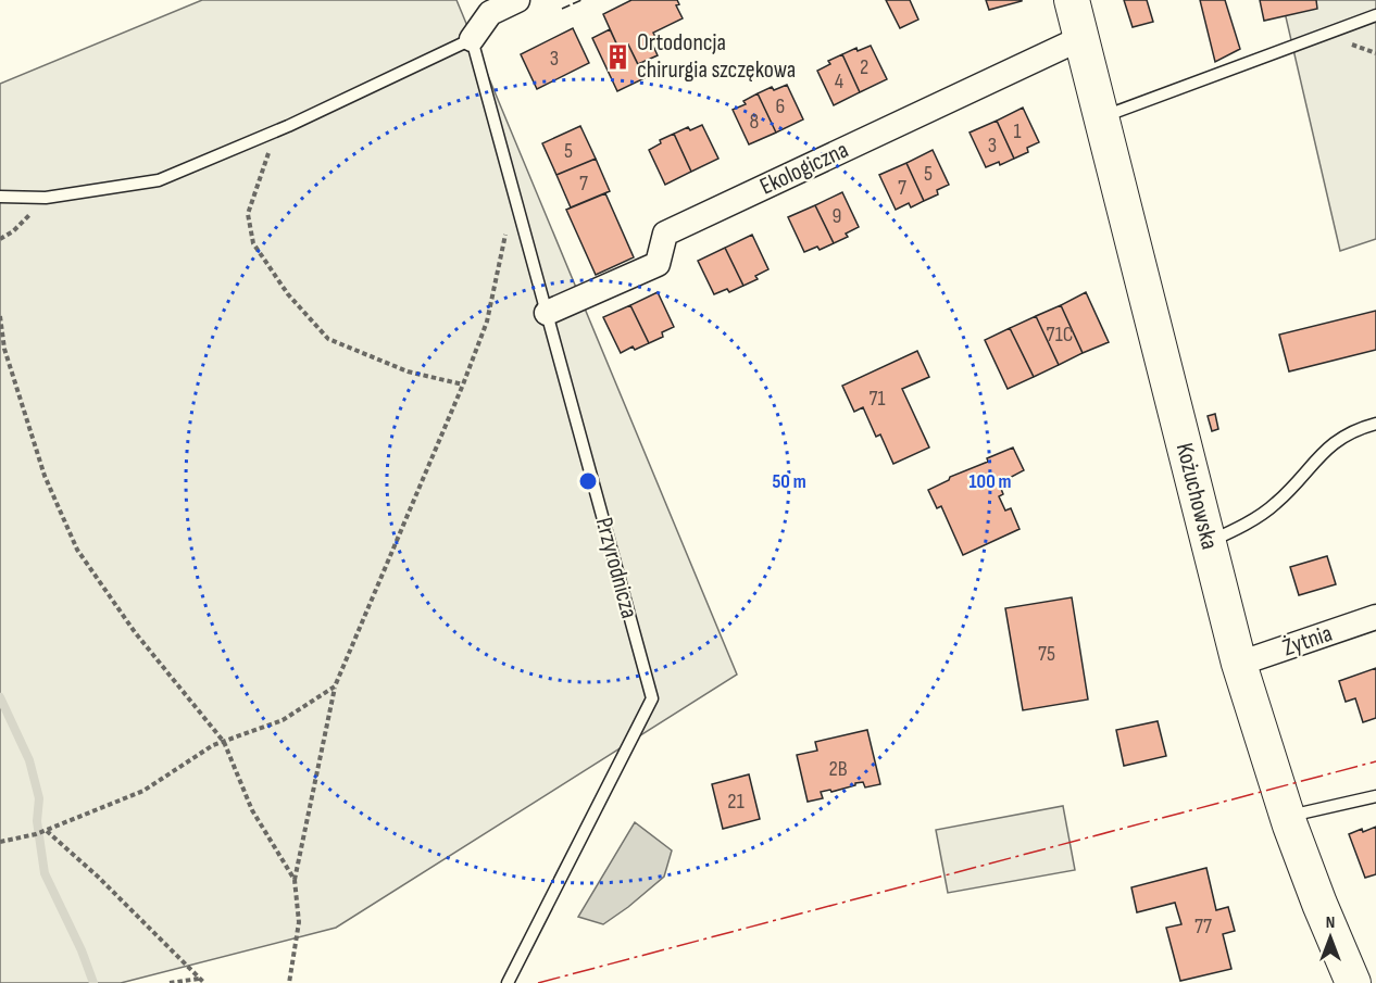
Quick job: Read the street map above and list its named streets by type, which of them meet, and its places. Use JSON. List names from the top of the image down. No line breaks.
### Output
{"streets":{"main road":["Kożuchowska"],"street":["Ekologiczna","Żytnia"],"lane":["Przyrodnicza"]},"crossings":[["Ekologiczna","Kożuchowska"],["Ekologiczna","Przyrodnicza"],["Kożuchowska","Żytnia"]],"places":{"building":["Ortodoncja chirurgia szczękowa"]},"house_numbers":["3","2","4","6","8","1","3","5","5","7","7","9","71C","71","75","2B","21","77"],"north":"top","rings":["50 m","100 m"]}
